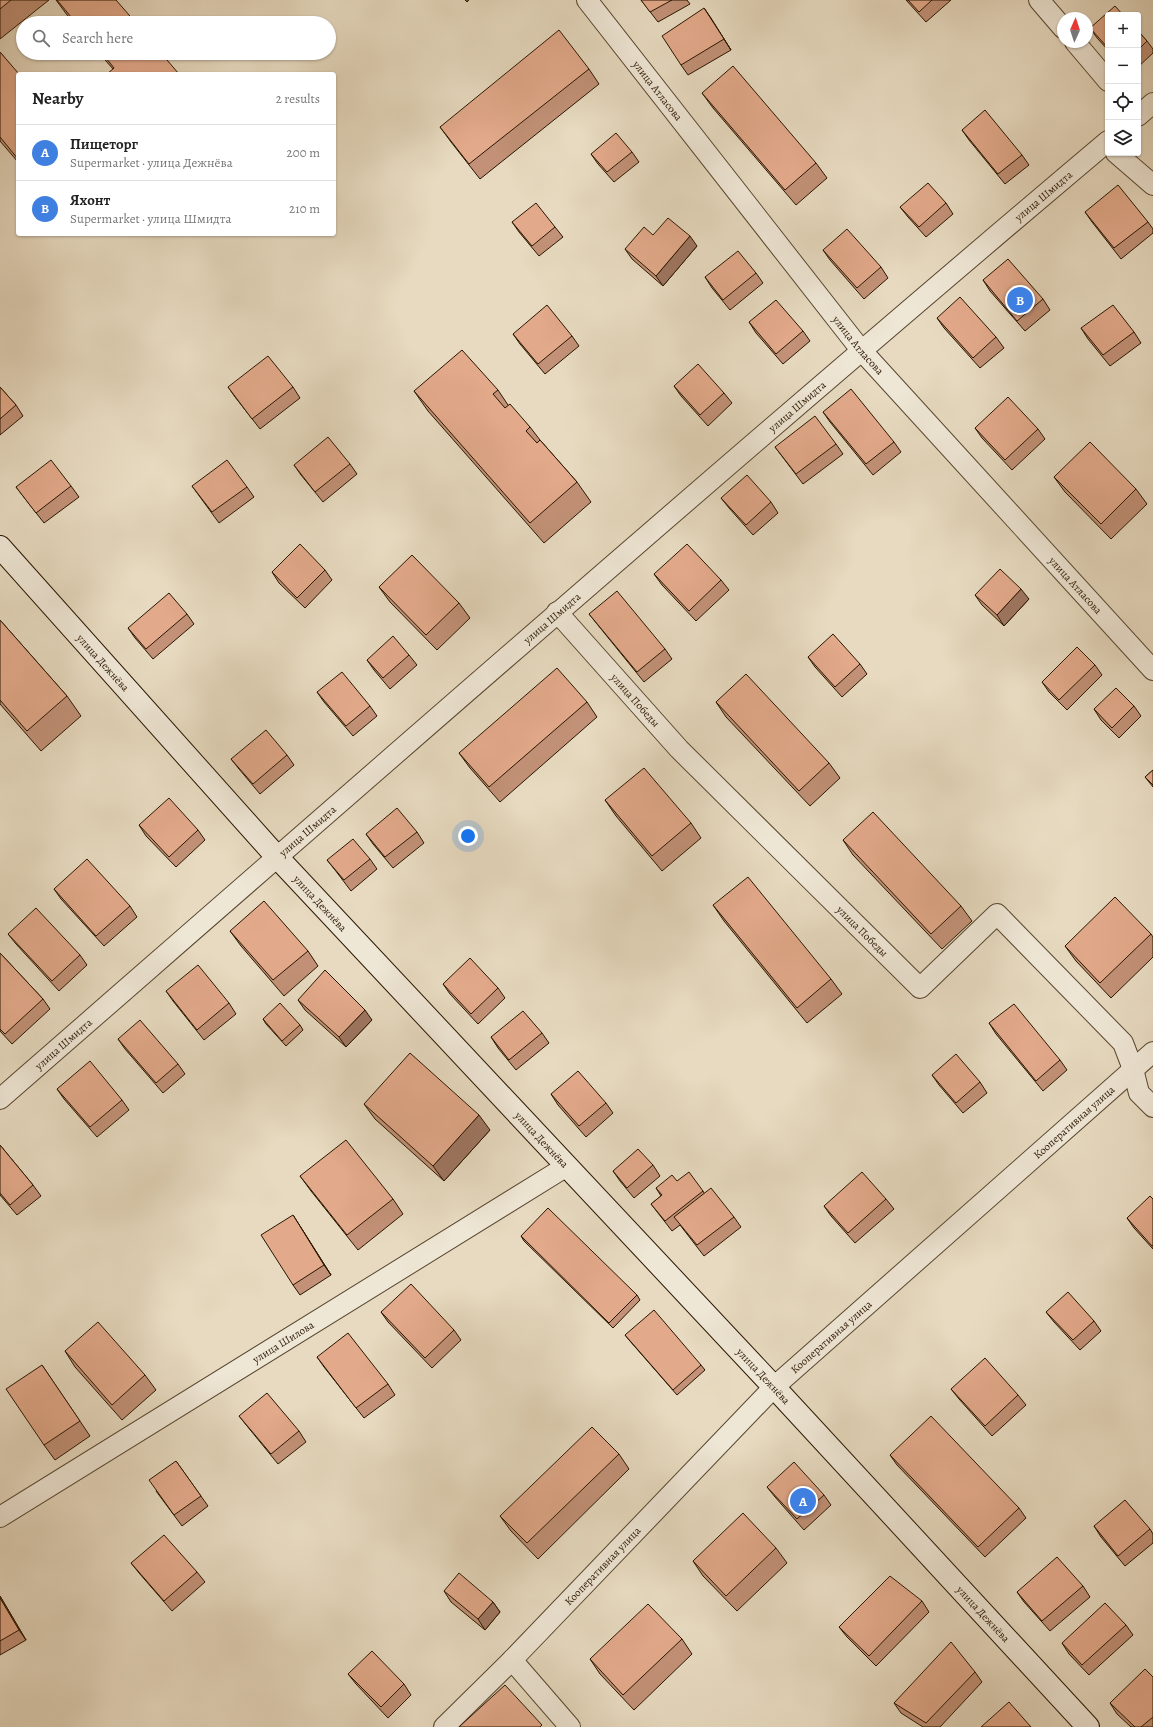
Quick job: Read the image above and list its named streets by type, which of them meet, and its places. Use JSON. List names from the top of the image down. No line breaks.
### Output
{"streets":{"main road":["улица Дежнёва"],"street":["улица Атласова","улица Шмидта","улица Победы","Кооперативная улица","улица Шилова"]},"crossings":[["улица Атласова","улица Шмидта"],["улица Шмидта","улица Дежнёва"],["улица Шмидта","улица Победы"],["улица Дежнёва","Кооперативная улица"],["улица Дежнёва","улица Шилова"],["улица Победы","Кооперативная улица"]],"north":"top","page":{"map_buttons":["+","−"],"search":"Search here","heading":["Nearby","2 results"],"list":[{"mark":"A","name":"Пищеторг","note":"Supermarket · улица Дежнёва","value":"200 m"},{"mark":"B","name":"Яхонт","note":"Supermarket · улица Шмидта","value":"210 m"}],"pins":["B","A"]}}
